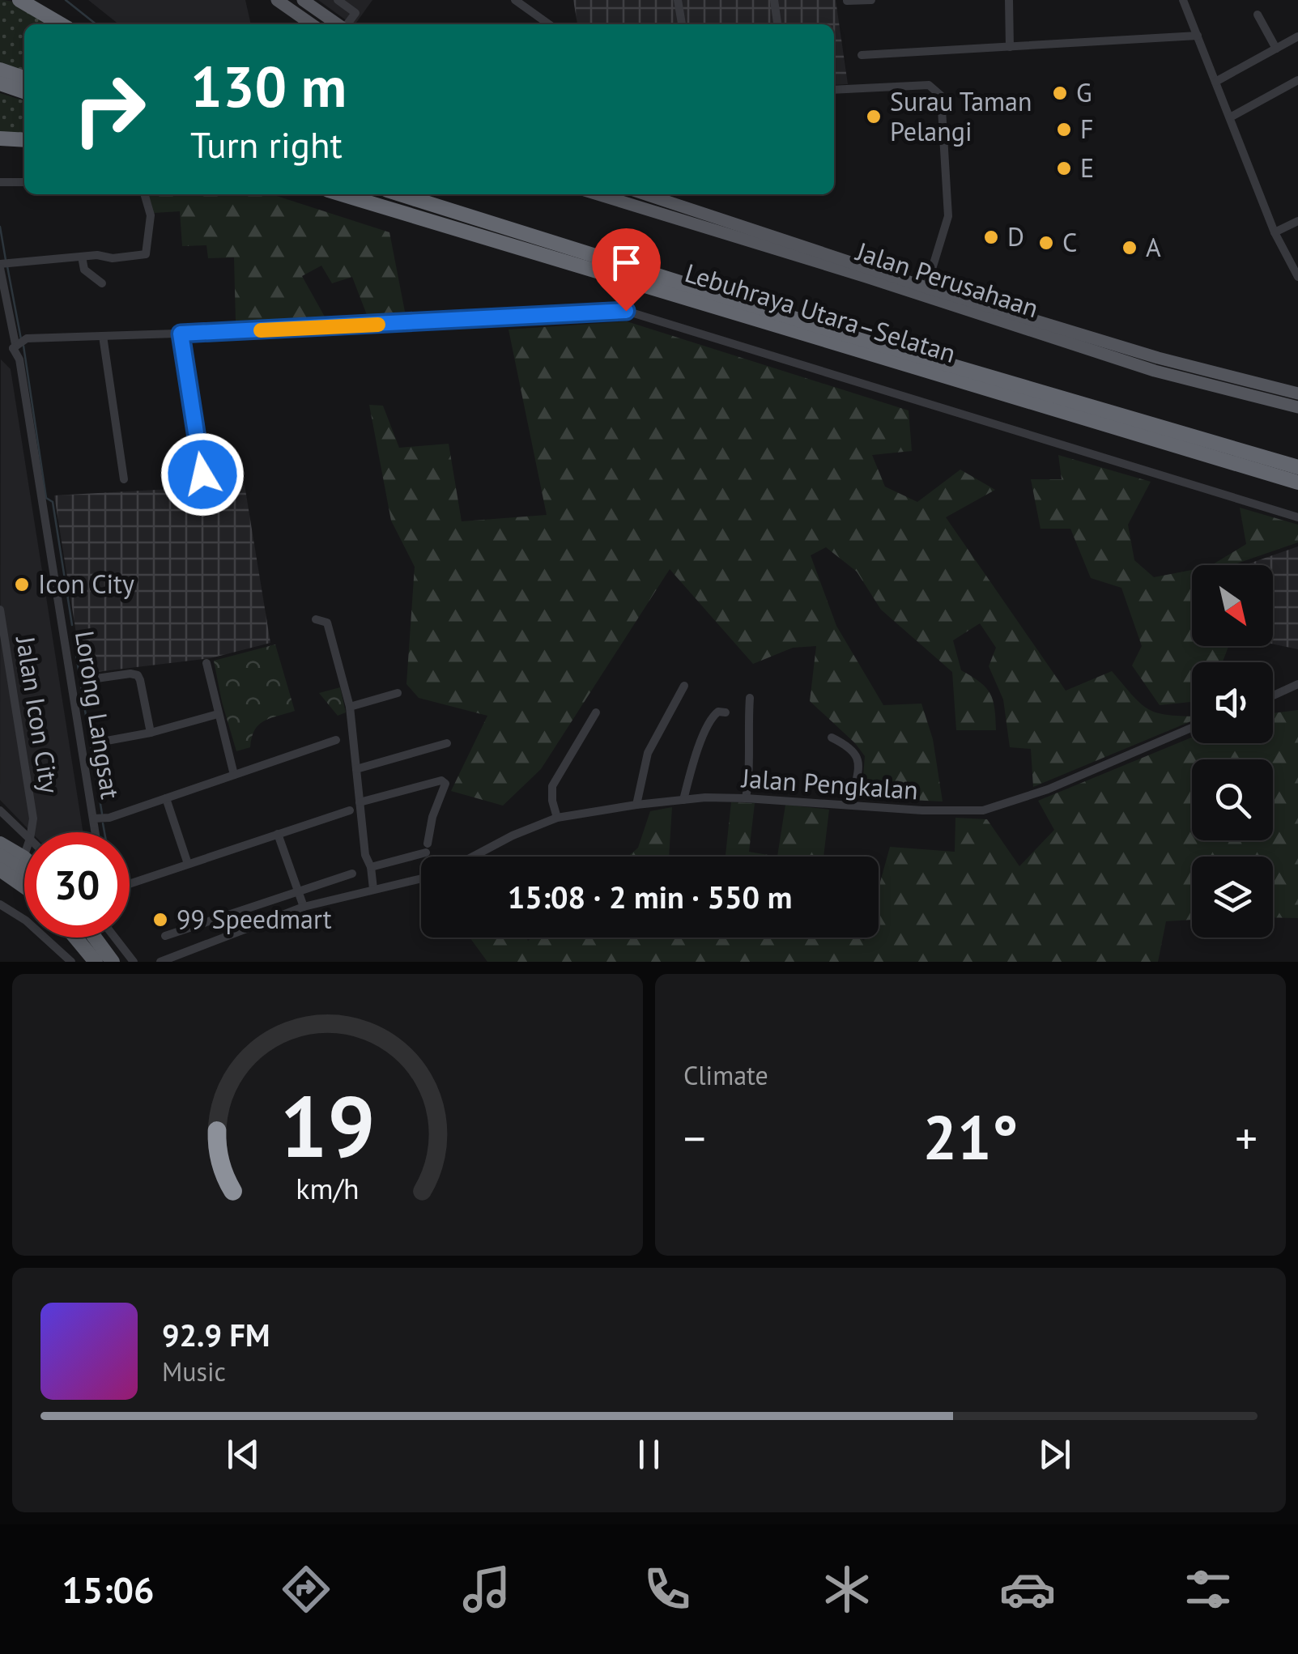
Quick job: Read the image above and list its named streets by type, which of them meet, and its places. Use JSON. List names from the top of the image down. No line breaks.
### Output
{"streets":{"highway":["Lebuhraya Utara–Selatan"],"main road":["Jalan Perusahaan"],"street":["Jalan Icon City","Lorong Langsat","Jalan Pengkalan"]},"places":["G","Surau Taman Pelangi","F","E","D","C","A","Icon City","99 Speedmart"],"north":"bottom right","page":{"turn":["130 m","Turn right"],"limit":"30","trip":"15:08 · 2 min · 550 m","tile":"Climate","heat":["−","21°","+"],"song":["92.9 FM","Music"],"tabs":"15:06","gauge":["19","km/h"]}}
